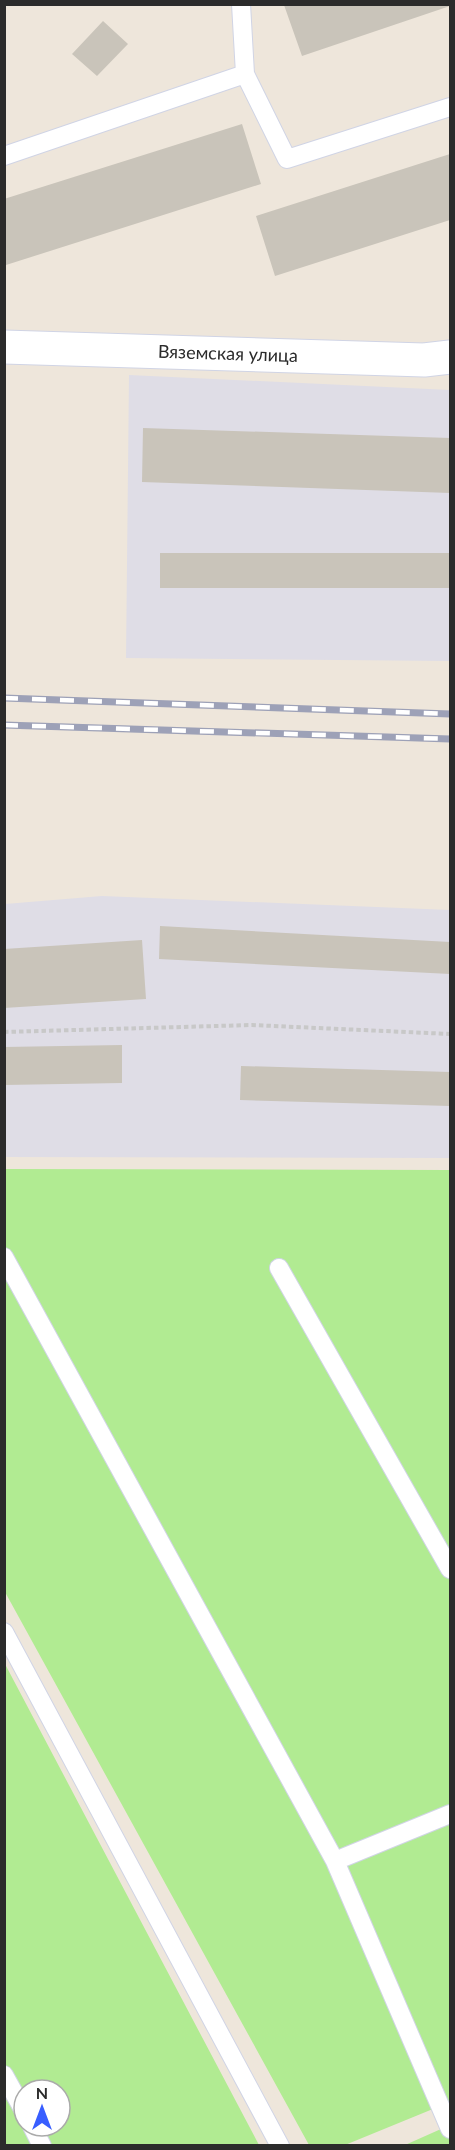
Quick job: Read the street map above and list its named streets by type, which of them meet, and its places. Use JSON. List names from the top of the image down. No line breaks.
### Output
{"streets":{"main road":["Вяземская улица"]},"north":"top"}
